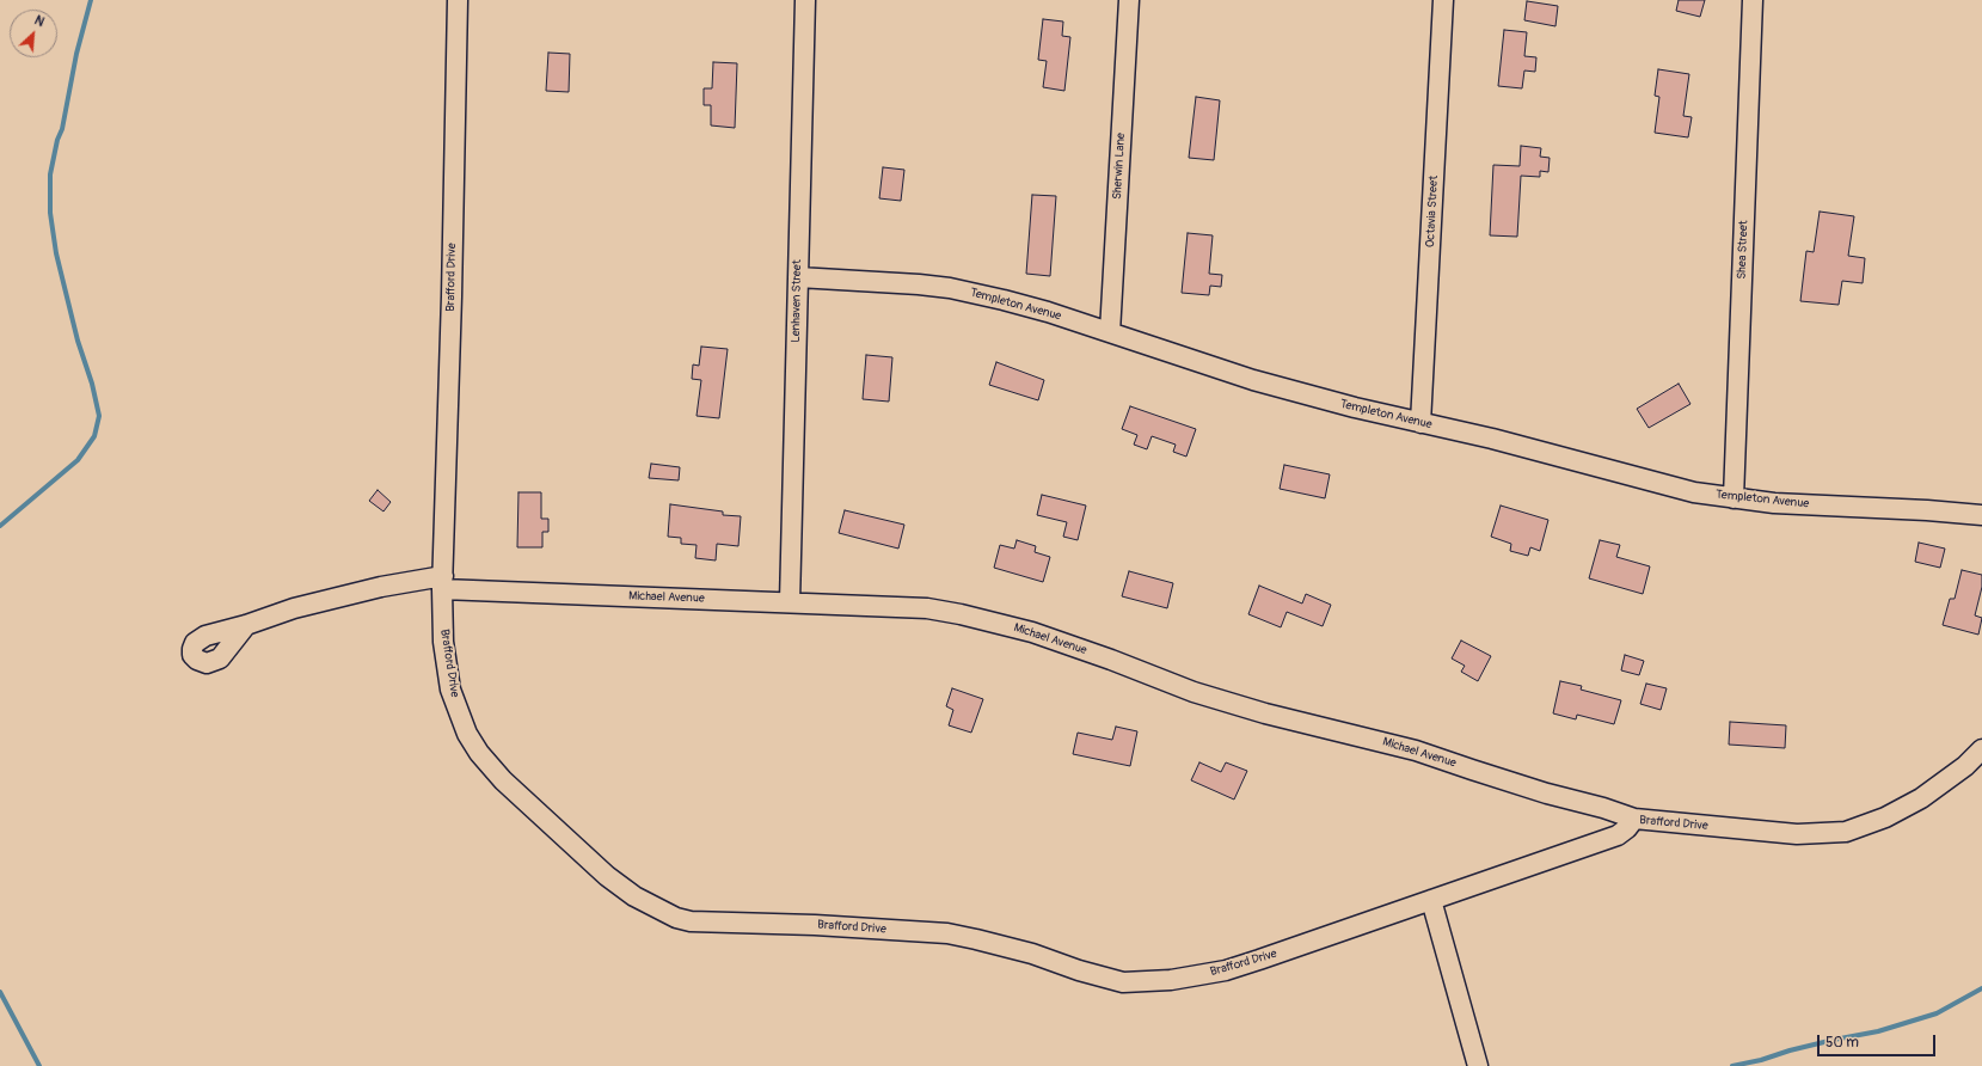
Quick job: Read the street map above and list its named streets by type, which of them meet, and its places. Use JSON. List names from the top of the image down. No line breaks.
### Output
{"streets":{"street":["Sherwin Lane","Octavia Street","Shea Street","Brafford Drive","Lenhaven Street","Templeton Avenue","Michael Avenue"]},"crossings":[["Sherwin Lane","Templeton Avenue"],["Octavia Street","Templeton Avenue"],["Shea Street","Templeton Avenue"],["Brafford Drive","Michael Avenue"],["Lenhaven Street","Templeton Avenue"],["Lenhaven Street","Michael Avenue"]],"scale_bar":"50 m","north":"top right"}
